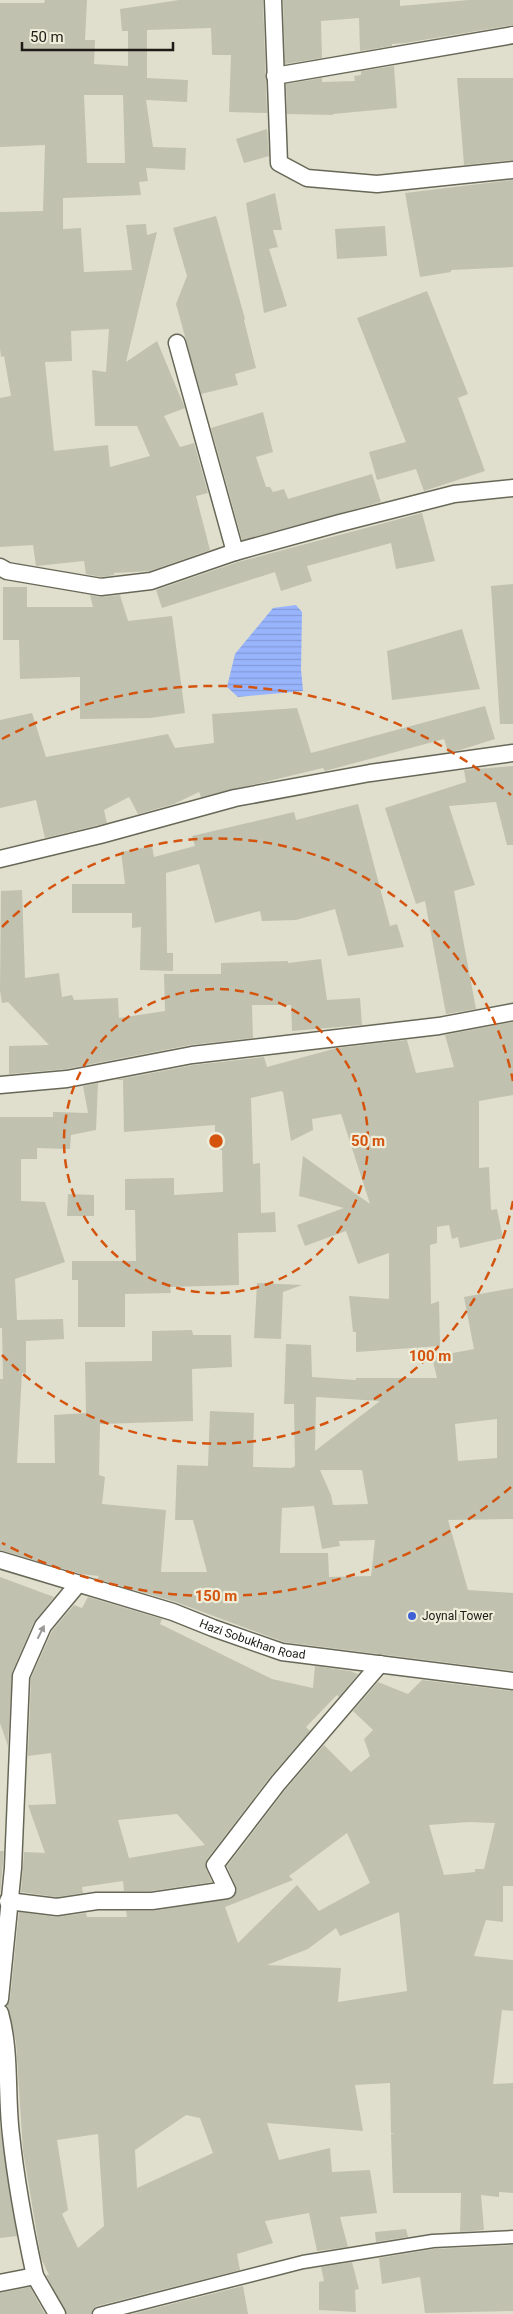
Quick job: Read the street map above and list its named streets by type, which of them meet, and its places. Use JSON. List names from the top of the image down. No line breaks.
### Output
{"streets":{"street":["Hazi Sobukhan Road"]},"places":["Joynal Tower"],"scale_bar":"50 m","rings":["50 m","100 m","150 m"]}
